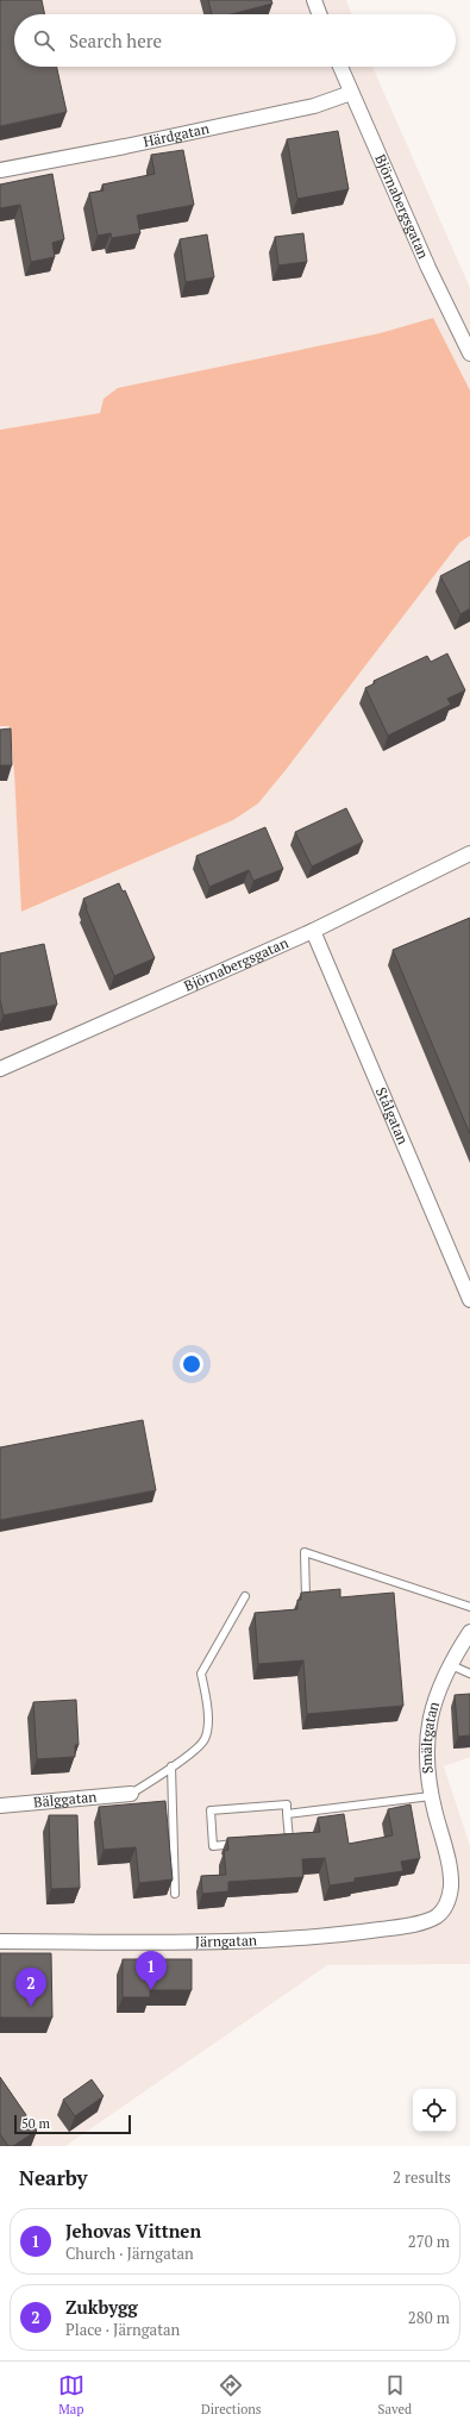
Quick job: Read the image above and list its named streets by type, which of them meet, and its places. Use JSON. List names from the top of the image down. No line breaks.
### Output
{"streets":{"street":["Härdgatan","Björnabergsgatan","Stålgatan","Smältgatan","Bälggatan","Järngatan"]},"crossings":[["Härdgatan","Björnabergsgatan"],["Björnabergsgatan","Stålgatan"],["Smältgatan","Järngatan"]],"scale_bar":"50 m","page":{"search":"Search here","pins":["1","2"],"scale":"50 m","heading":["Nearby","2 results"],"list":[{"mark":"1","name":"Jehovas Vittnen","note":"Church · Järngatan","value":"270 m"},{"mark":"2","name":"Zukbygg","note":"Place · Järngatan","value":"280 m"}],"nav":["Map","Directions","Saved"]}}
